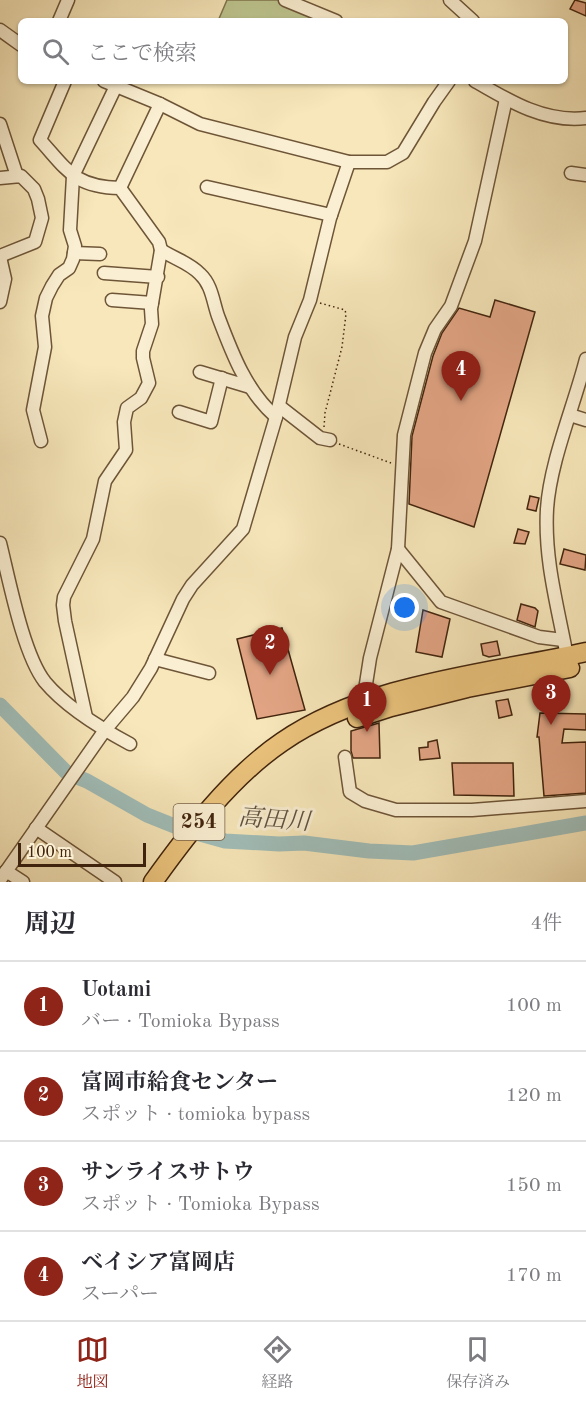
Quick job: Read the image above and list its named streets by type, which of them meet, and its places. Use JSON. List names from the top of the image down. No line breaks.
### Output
{"streets":{"highway":["254"]},"water":["高田川"],"scale_bar":"100 m","page":{"search":"ここで検索","pins":["4","2","3","1"],"scale":"100 m","heading":["周辺","4件"],"list":[{"mark":"1","name":"Uotami","note":"バー · Tomioka Bypass","value":"100 m"},{"mark":"2","name":"富岡市給食センター","note":"スポット · tomioka bypass","value":"120 m"},{"mark":"3","name":"サンライスサトウ","note":"スポット · Tomioka Bypass","value":"150 m"},{"mark":"4","name":"ベイシア富岡店","note":"スーパー","value":"170 m"}],"nav":["地図","経路","保存済み"]}}
